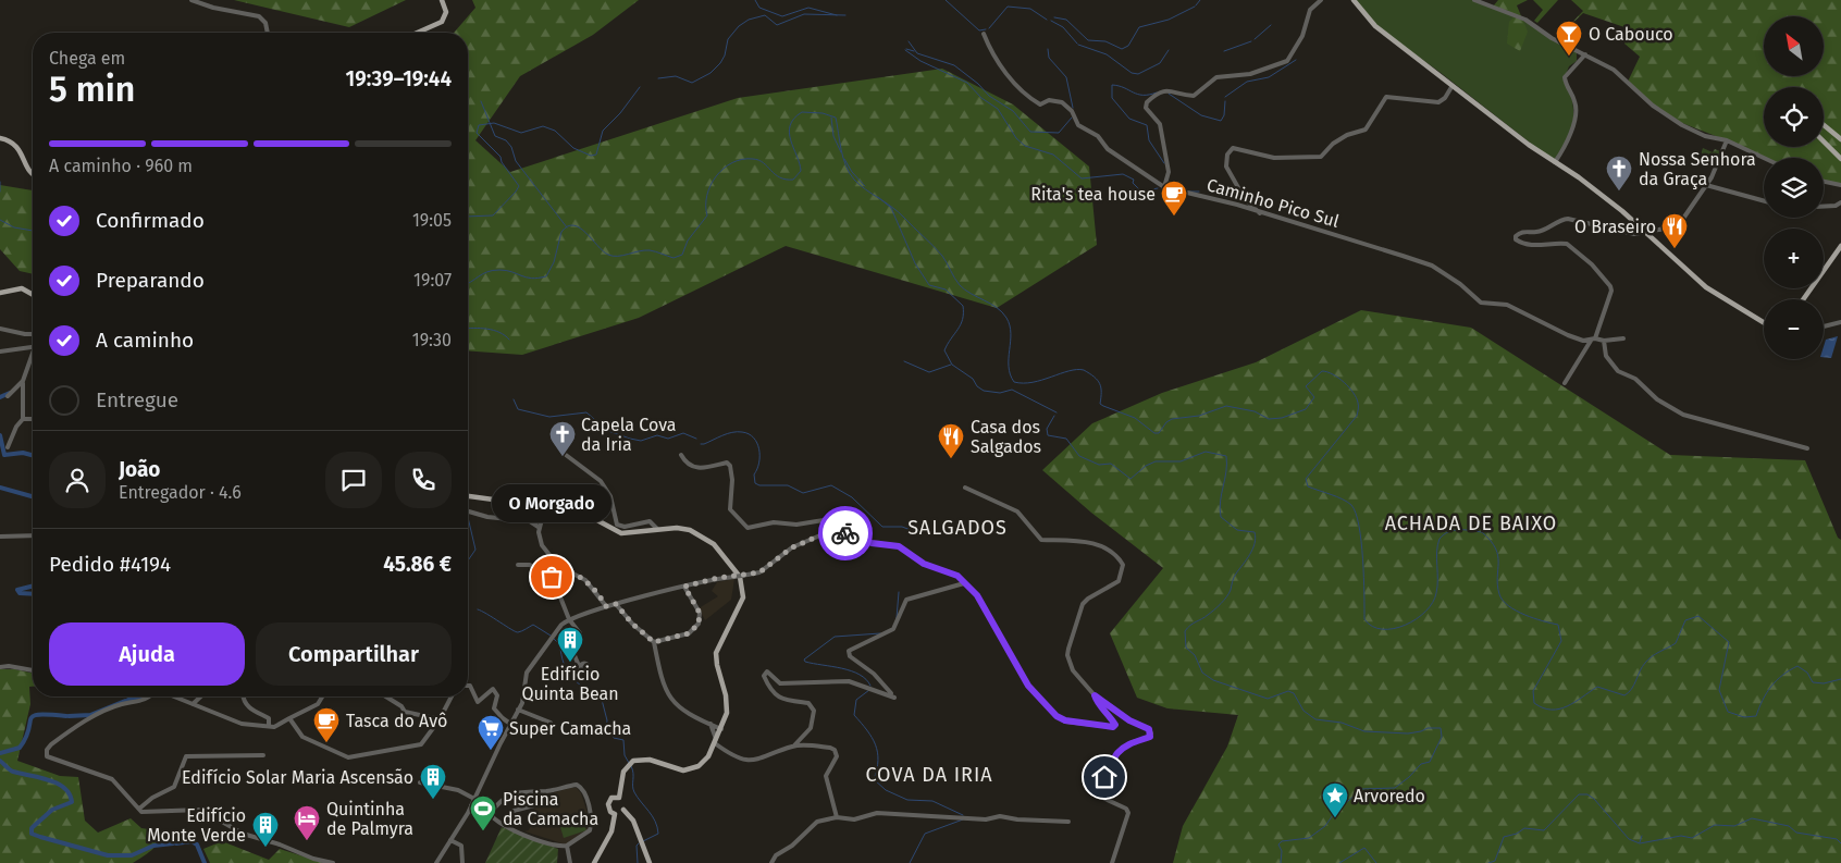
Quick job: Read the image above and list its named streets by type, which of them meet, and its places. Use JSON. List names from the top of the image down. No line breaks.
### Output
{"streets":{"street":["Caminho Pico Sul"]},"districts":["ACHADA DE BAIXO","SALGADOS","COVA DA IRIA"],"places":{"bar":["O Cabouco"],"church":["Nossa Senhora da Graça","Capela Cova da Iria"],"cafe":["Rita's tea house","Tasca do Avô"],"restaurant":["O Braseiro","Casa dos Salgados"],"other":["O Morgado"],"building":["Edifício Quinta Bean","Edifício Solar Maria Ascensão","Edifício Monte Verde"],"supermarket":["Super Camacha"],"place":["Arvoredo"],"sports":["Piscina da Camacha"],"hotel":["Quintinha de Palmyra"]},"north":"top left","page":{"map_buttons":["+","−"],"heading":["5 min","Chega em","19:39–19:44"],"panel":["João","Entregador · 4.6","Pedido #4194","45.86 €"],"bar":"A caminho · 960 m","list":[["Confirmado","19:05"],["Preparando","19:07"],["A caminho","19:30"],"Entregue"],"bubble":"O Morgado","buttons":["Ajuda","Compartilhar"]}}
